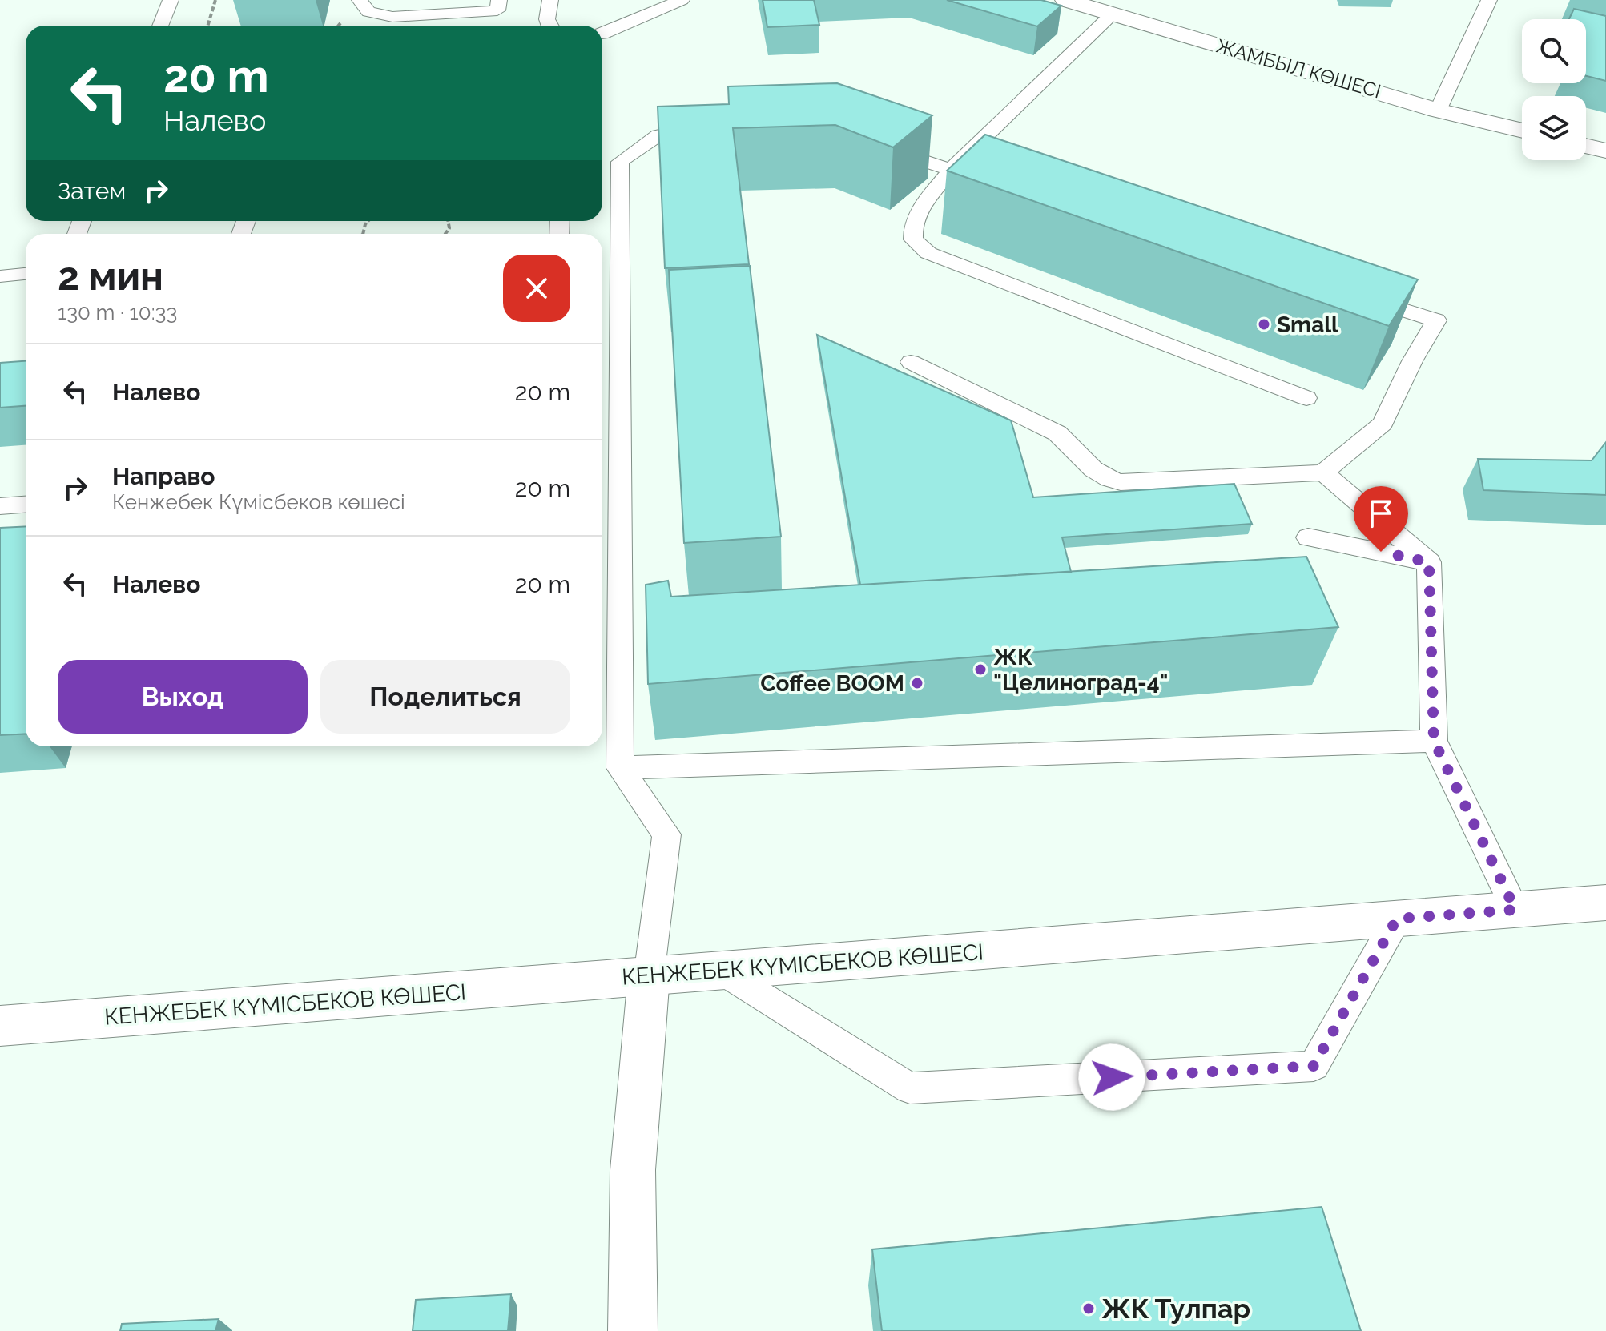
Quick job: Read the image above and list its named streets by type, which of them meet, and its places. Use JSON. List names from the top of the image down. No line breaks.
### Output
{"streets":{"street":["ЖАМБЫЛ КӨШЕСІ","КЕНЖЕБЕК КҮМІСБЕКОВ КӨШЕСІ"]},"places":["Small","ЖК \"Целиноград-4\"","Coffee BOOM","ЖК Тулпар"],"page":{"turn":["20 m","Налево"],"then":"Затем","heading":["2 мин","130 m · 10:33"],"list":[{"name":"Налево","value":"20 m"},{"name":"Направо","note":"Кенжебек Күмісбеков көшесі","value":"20 m"},{"name":"Налево","value":"20 m"}],"buttons":["Выход","Поделиться"]}}
